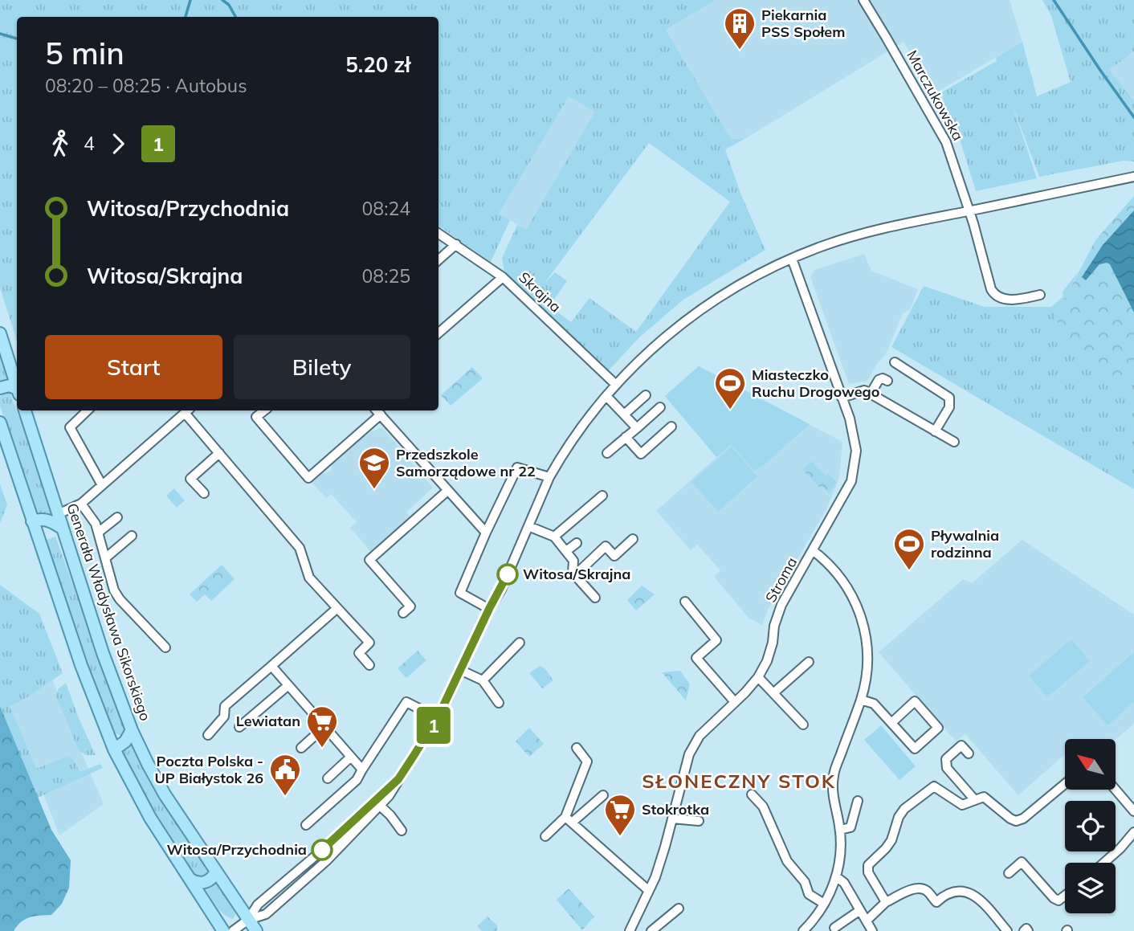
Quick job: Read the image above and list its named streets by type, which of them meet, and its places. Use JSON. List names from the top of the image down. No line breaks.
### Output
{"streets":{"main road":["Generała Władysława Sikorskiego"],"street":["Marczukowska","Skrajna","Stroma"]},"districts":["SŁONECZNY STOK"],"places":{"building":["Piekarnia PSS Społem"],"sports":["Miasteczko Ruchu Drogowego","Pływalnia rodzinna"],"school or university":["Przedszkole Samorządowe nr 22"],"other":["Witosa/Skrajna","Witosa/Przychodnia"],"supermarket":["Lewiatan","Stokrotka"],"public building":["Poczta Polska - UP Białystok 26"]},"lines":["bus line 1"],"north":"top left","page":{"on_map":"1","heading":["5 min","08:20 – 08:25 · Autobus","5.20 zł"],"legs":["4","1"],"list":[{"name":"Witosa/Przychodnia","value":"08:24"},{"name":"Witosa/Skrajna","value":"08:25"}],"buttons":["Start","Bilety"]}}
